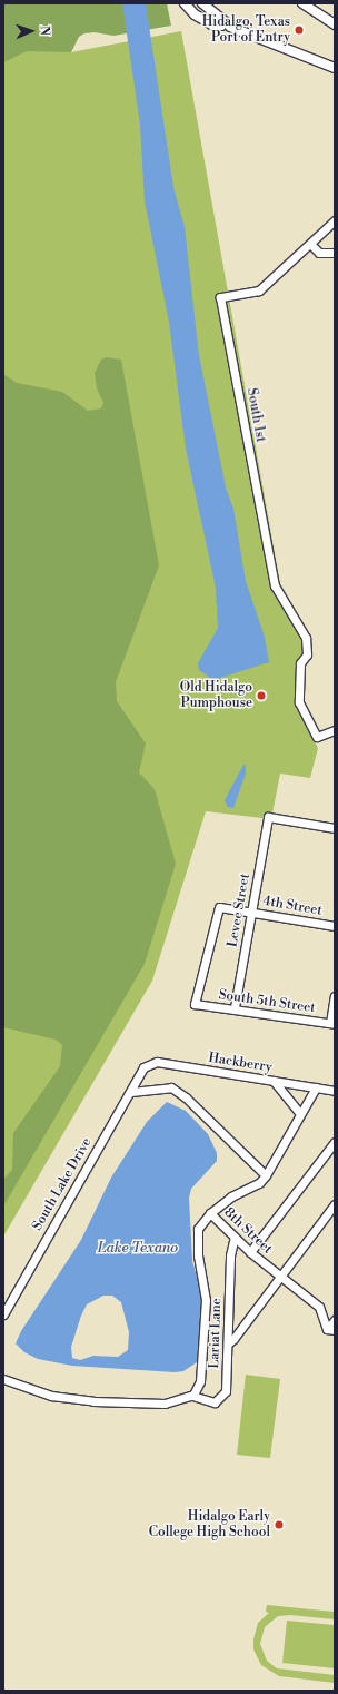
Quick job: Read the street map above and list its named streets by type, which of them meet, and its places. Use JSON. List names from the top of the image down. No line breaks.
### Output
{"streets":{"street":["South 1st","4th Street","Levee Street","South 5th Street","Hackberry","South Lake Drive","8th Street","Lariat Lane"]},"crossings":[["4th Street","Levee Street"],["4th Street","South 5th Street"],["Levee Street","South 5th Street"],["Hackberry","South Lake Drive"],["8th Street","Lariat Lane"]],"water":["Lake Texano"],"places":["Hidalgo, Texas Port of Entry","Old Hidalgo Pumphouse","Hidalgo Early College High School"],"north":"right"}
